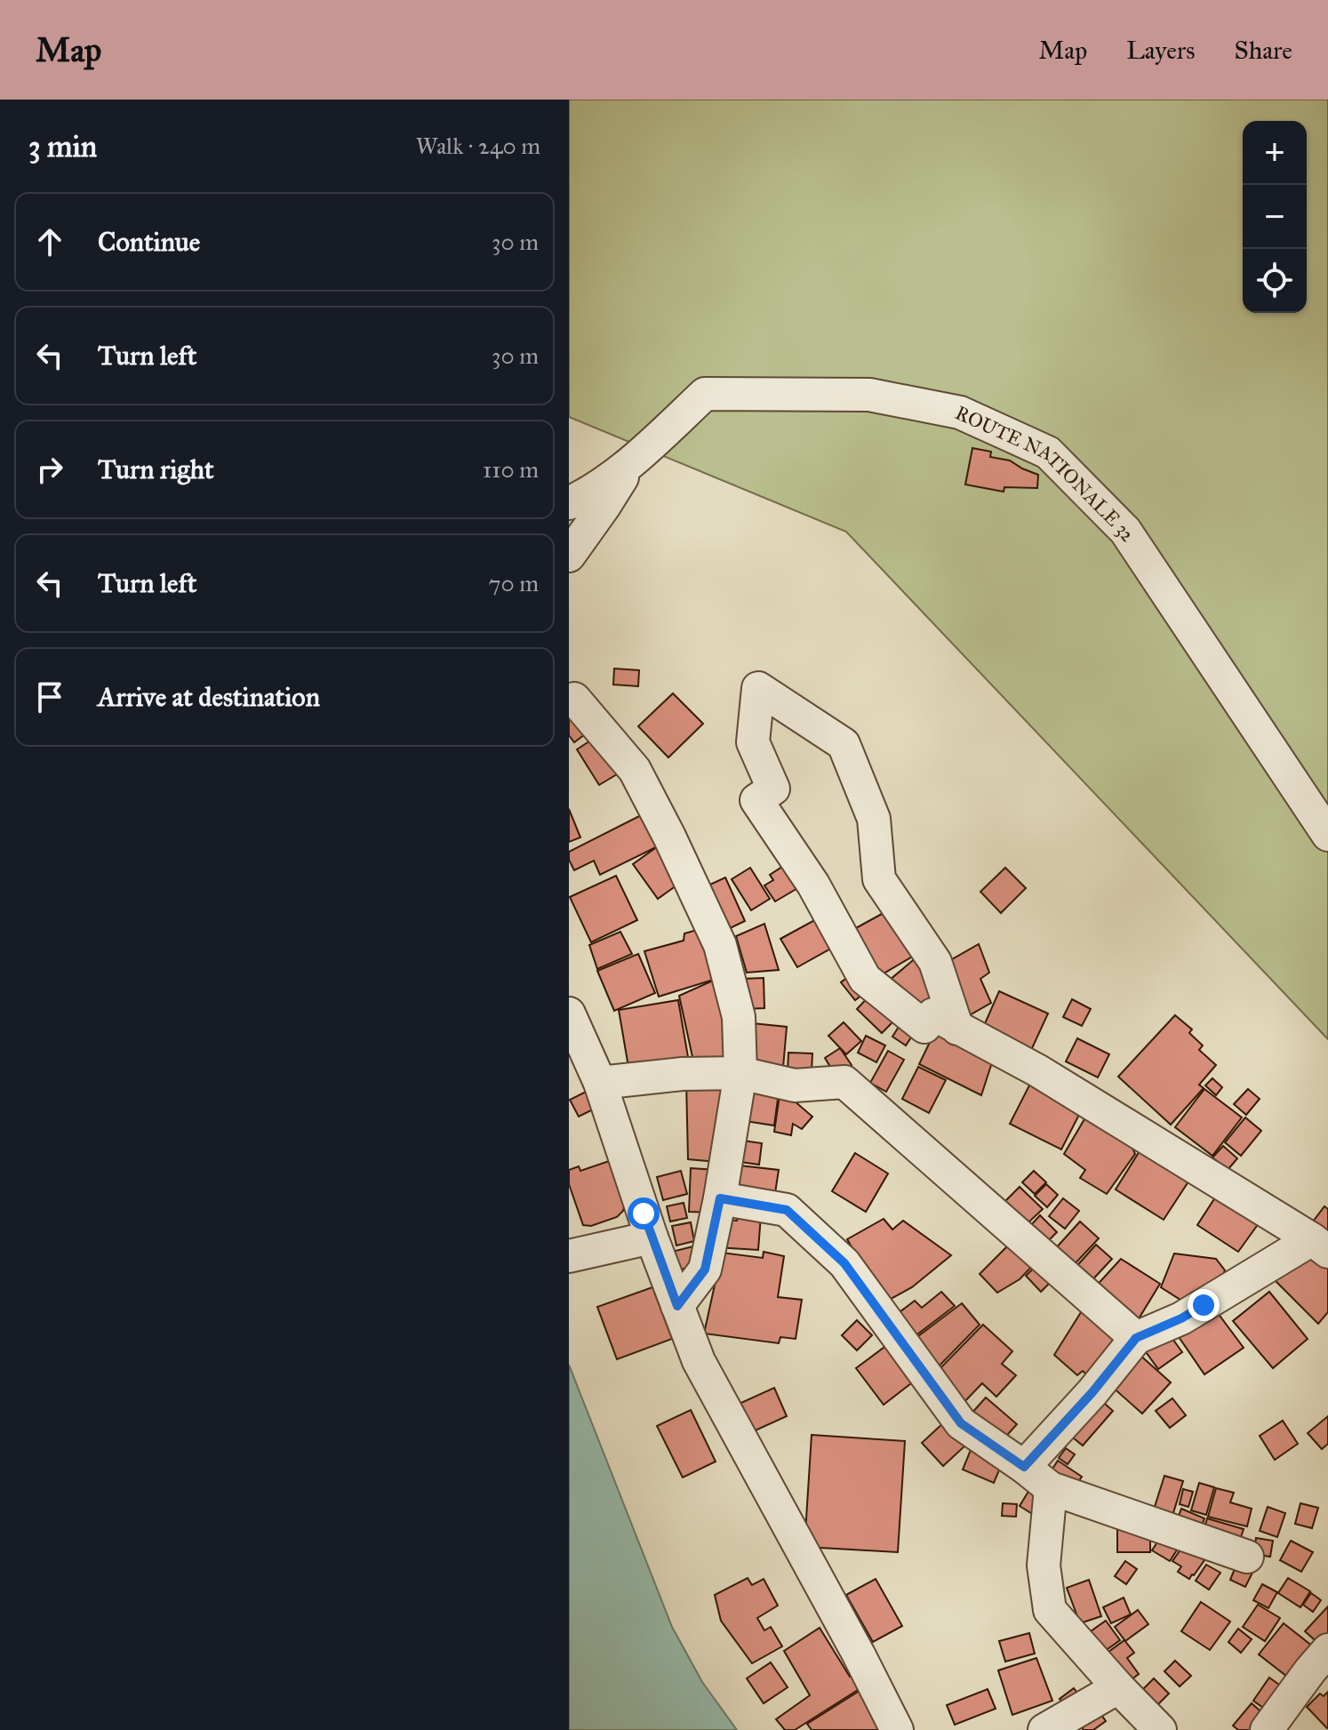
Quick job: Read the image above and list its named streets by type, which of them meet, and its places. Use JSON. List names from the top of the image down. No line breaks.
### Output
{"streets":{"street":["ROUTE NATIONALE 32"]},"page":{"header":"Map","nav":["Map","Layers","Share"],"heading":["3 min","Walk · 240 m"],"map_buttons":["+","−"],"list":[["Continue","30 m"],["Turn left","30 m"],["Turn right","110 m"],["Turn left","70 m"],"Arrive at destination"]}}
